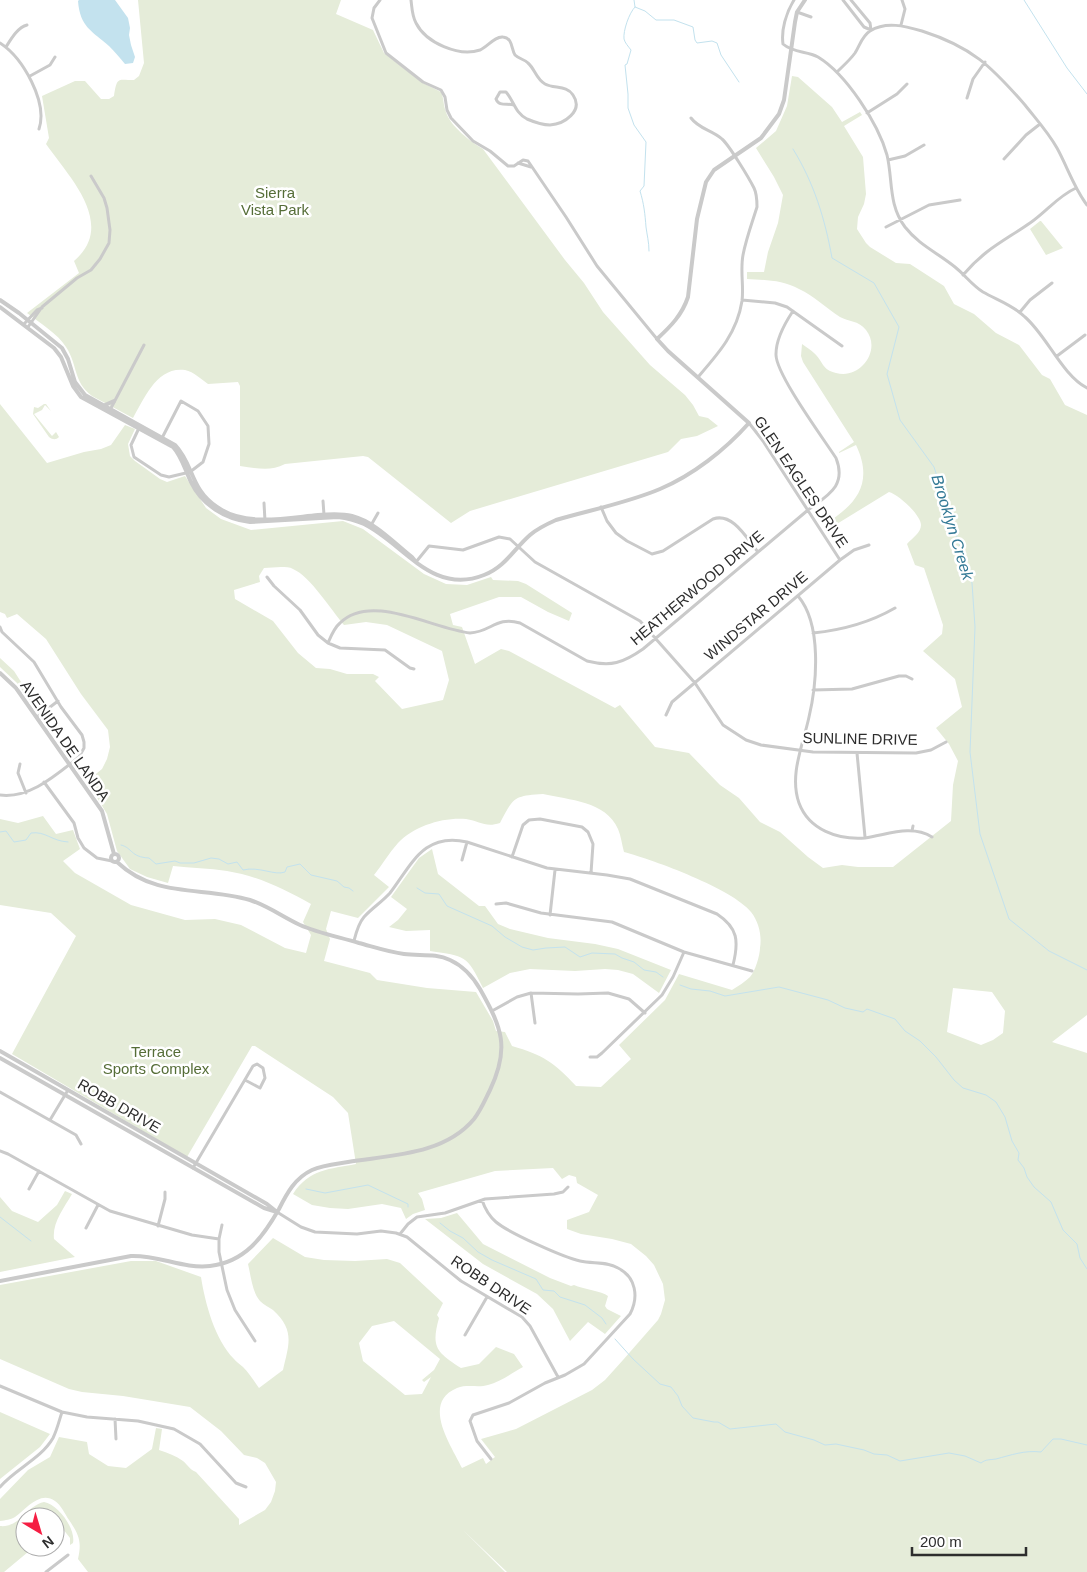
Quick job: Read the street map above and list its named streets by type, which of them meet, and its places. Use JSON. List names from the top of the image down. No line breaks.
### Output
{"streets":{"street":["GLEN EAGLES DRIVE","HEATHERWOOD DRIVE","WINDSTAR DRIVE","SUNLINE DRIVE","AVENIDA DE LANDA","ROBB DRIVE"]},"crossings":[["GLEN EAGLES DRIVE","HEATHERWOOD DRIVE"],["GLEN EAGLES DRIVE","WINDSTAR DRIVE"],["HEATHERWOOD DRIVE","SUNLINE DRIVE"],["WINDSTAR DRIVE","SUNLINE DRIVE"],["AVENIDA DE LANDA","ROBB DRIVE"]],"water":["Brooklyn Creek"],"parks":["Sierra Vista Park","Terrace Sports Complex"],"scale_bar":"200 m","north":"bottom right"}
